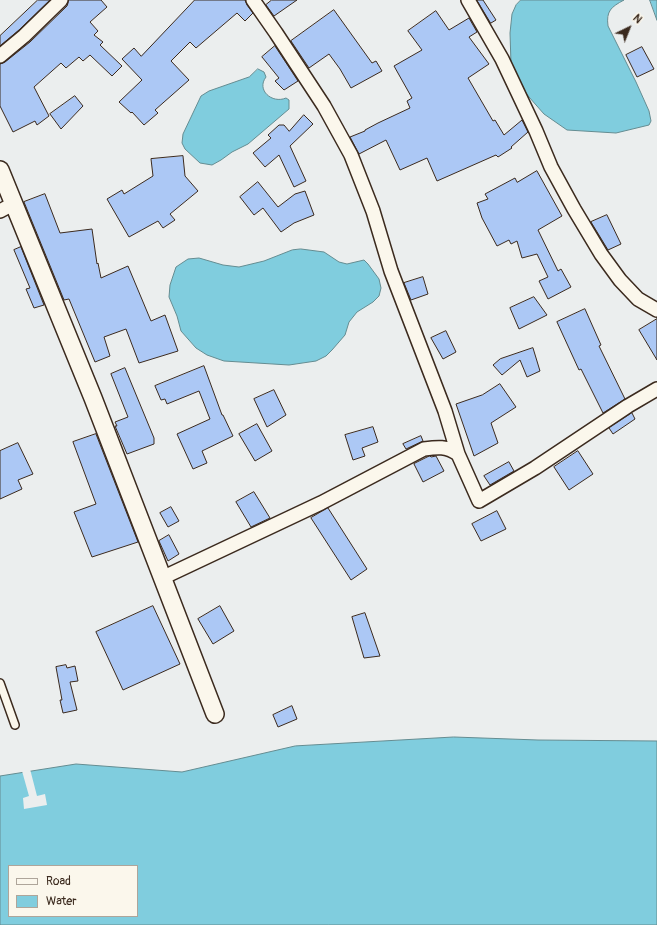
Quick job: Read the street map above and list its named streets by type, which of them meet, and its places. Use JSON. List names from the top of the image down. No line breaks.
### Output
{"legend":["Road","Water"],"north":"top right"}
